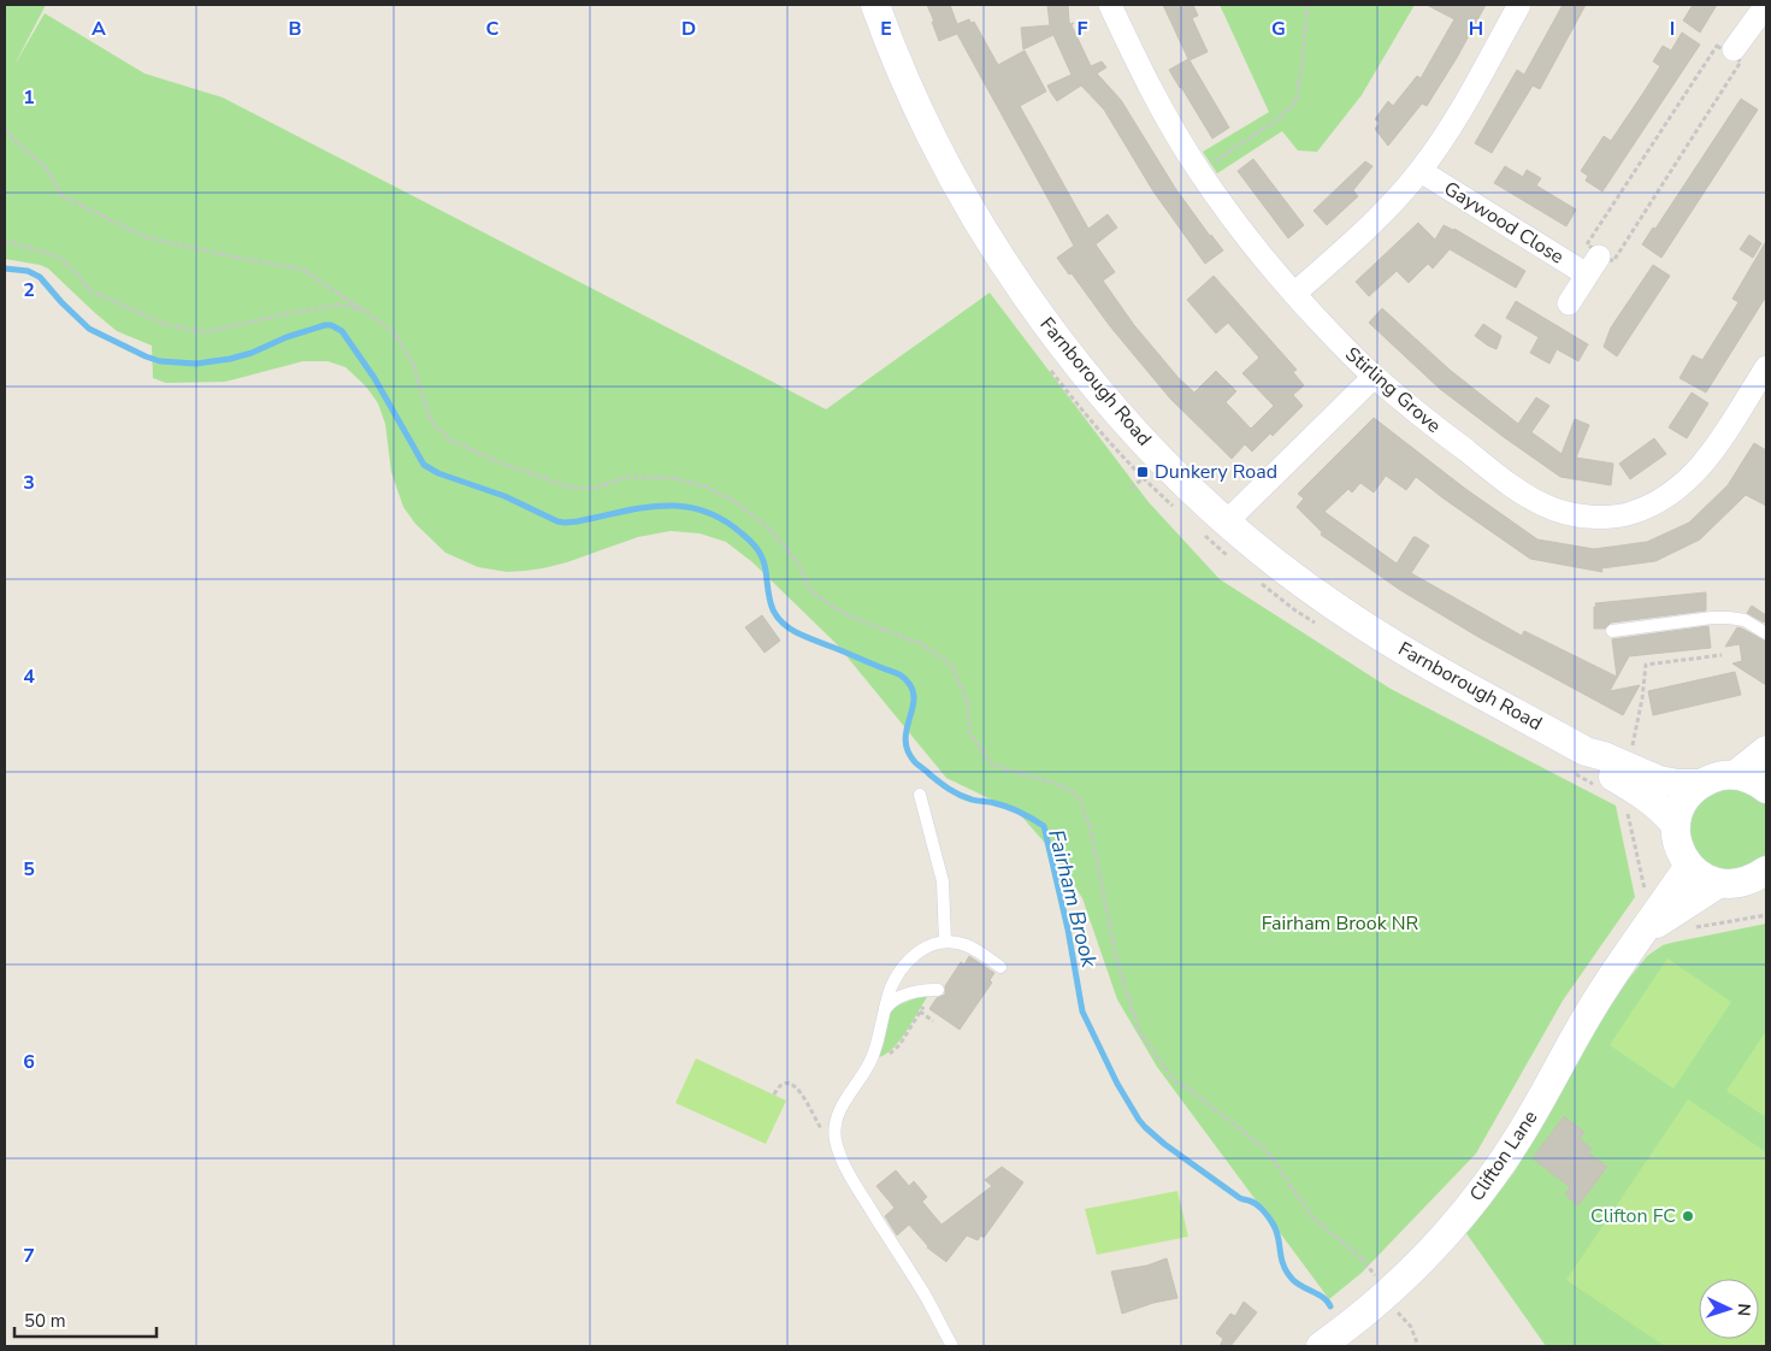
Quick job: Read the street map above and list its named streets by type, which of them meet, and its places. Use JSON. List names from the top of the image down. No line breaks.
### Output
{"streets":{"street":["Gaywood Close","Farnborough Road","Stirling Grove","Clifton Lane"]},"water":["Fairham Brook"],"parks":["Fairham Brook NR"],"places":{"transit":["Dunkery Road"],"other":["Clifton FC"]},"scale_bar":"50 m","north":"right","grid":{"columns":["A","B","C","D","E","F","G","H","I"],"rows":["1","2","3","4","5","6","7"]}}
